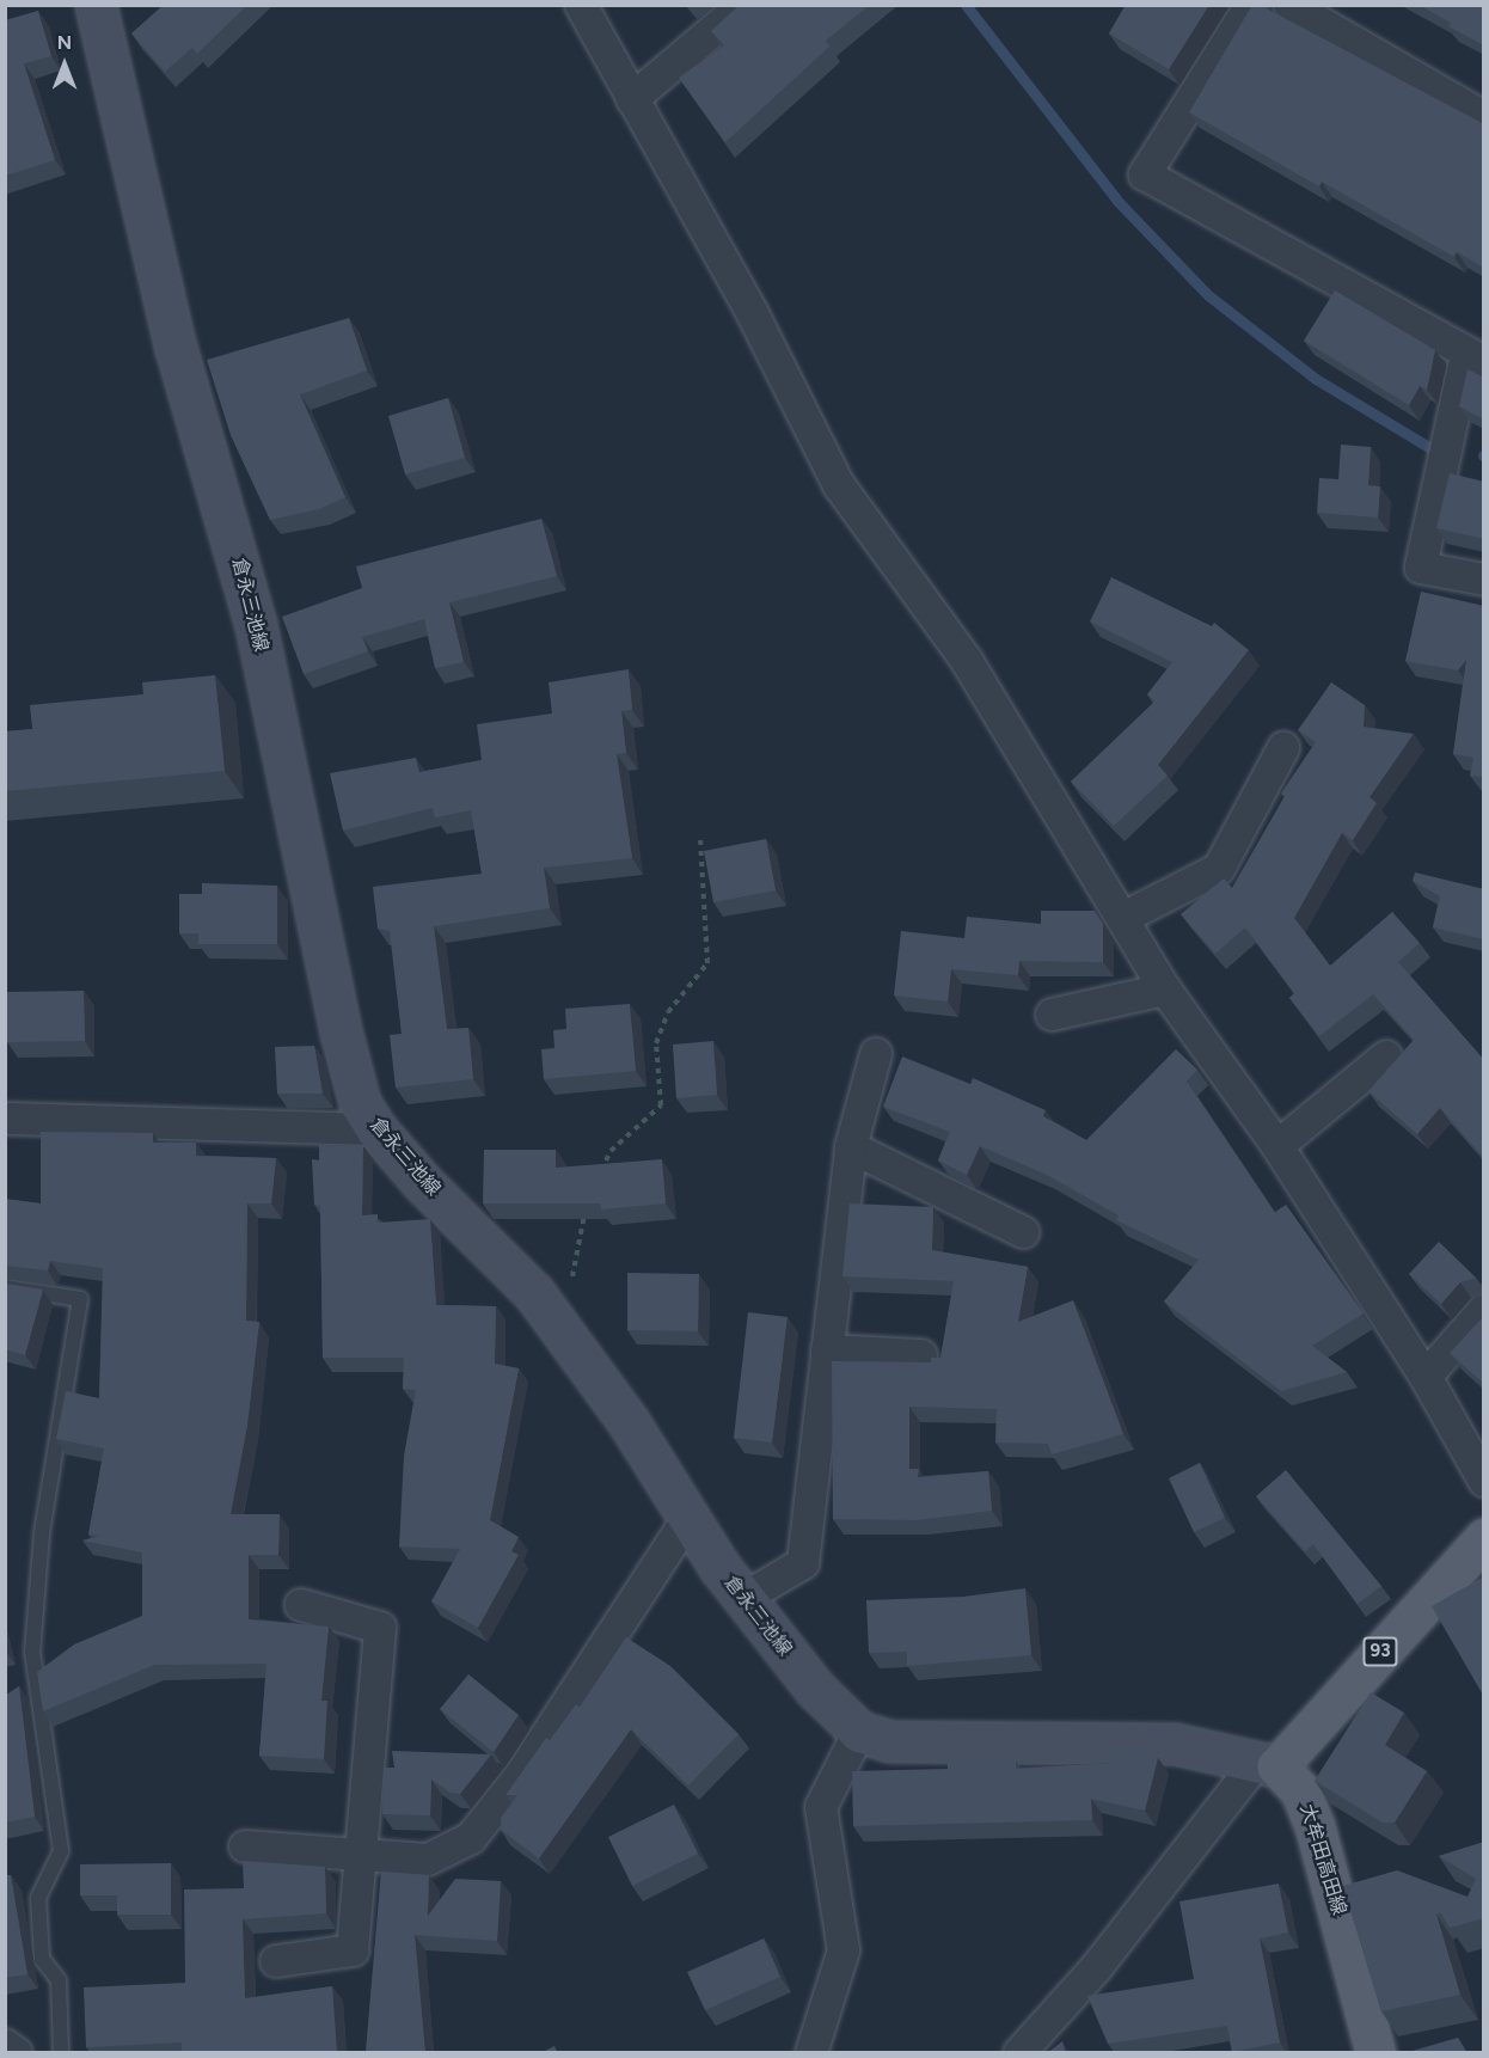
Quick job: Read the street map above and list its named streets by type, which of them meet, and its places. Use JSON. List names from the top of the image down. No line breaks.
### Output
{"streets":{"main road":["倉永三池線","93","大牟田高田線"]},"crossings":[["倉永三池線","93"],["倉永三池線","大牟田高田線"],["93","大牟田高田線"]],"north":"top"}
